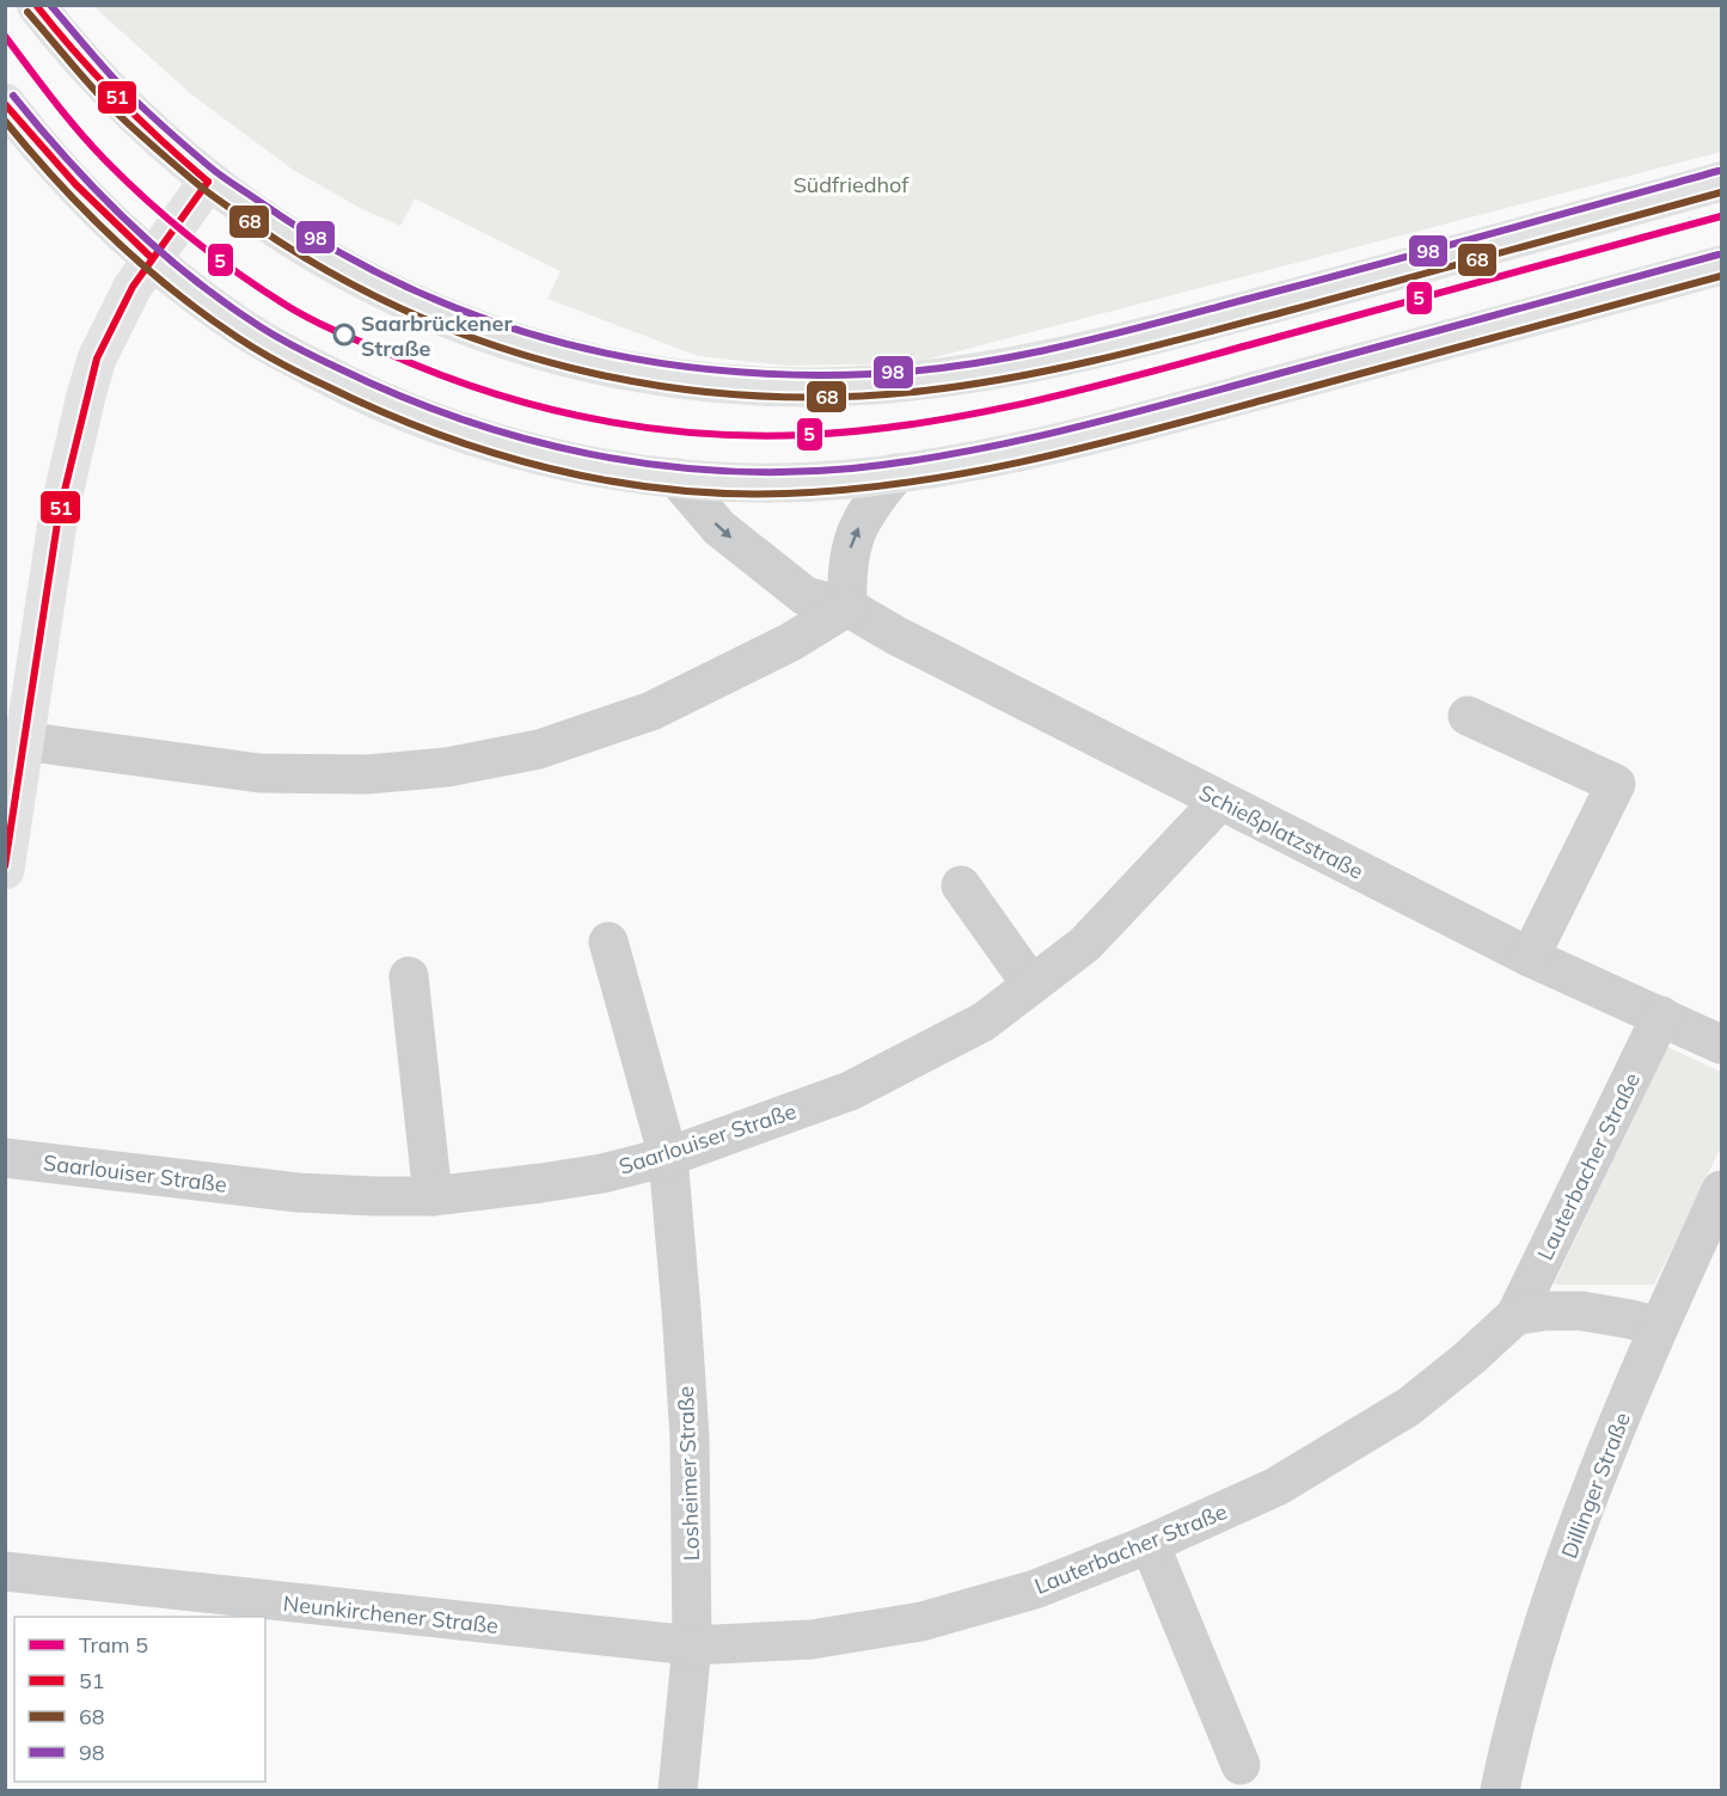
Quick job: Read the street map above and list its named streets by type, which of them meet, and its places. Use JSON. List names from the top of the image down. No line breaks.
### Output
{"streets":{"street":["Schießplatzstraße","Saarlouiser Straße","Lauterbacher Straße","Losheimer Straße","Dillinger Straße","Neunkirchener Straße"]},"crossings":[["Schießplatzstraße","Saarlouiser Straße"],["Schießplatzstraße","Lauterbacher Straße"],["Saarlouiser Straße","Losheimer Straße"],["Lauterbacher Straße","Losheimer Straße"],["Lauterbacher Straße","Neunkirchener Straße"],["Losheimer Straße","Neunkirchener Straße"]],"parks":["Südfriedhof"],"places":["Saarbrückener Straße"],"lines":["transit line 51","transit line 98","transit line 68","tram line 5"],"legend":["Tram 5","51","68","98"]}
